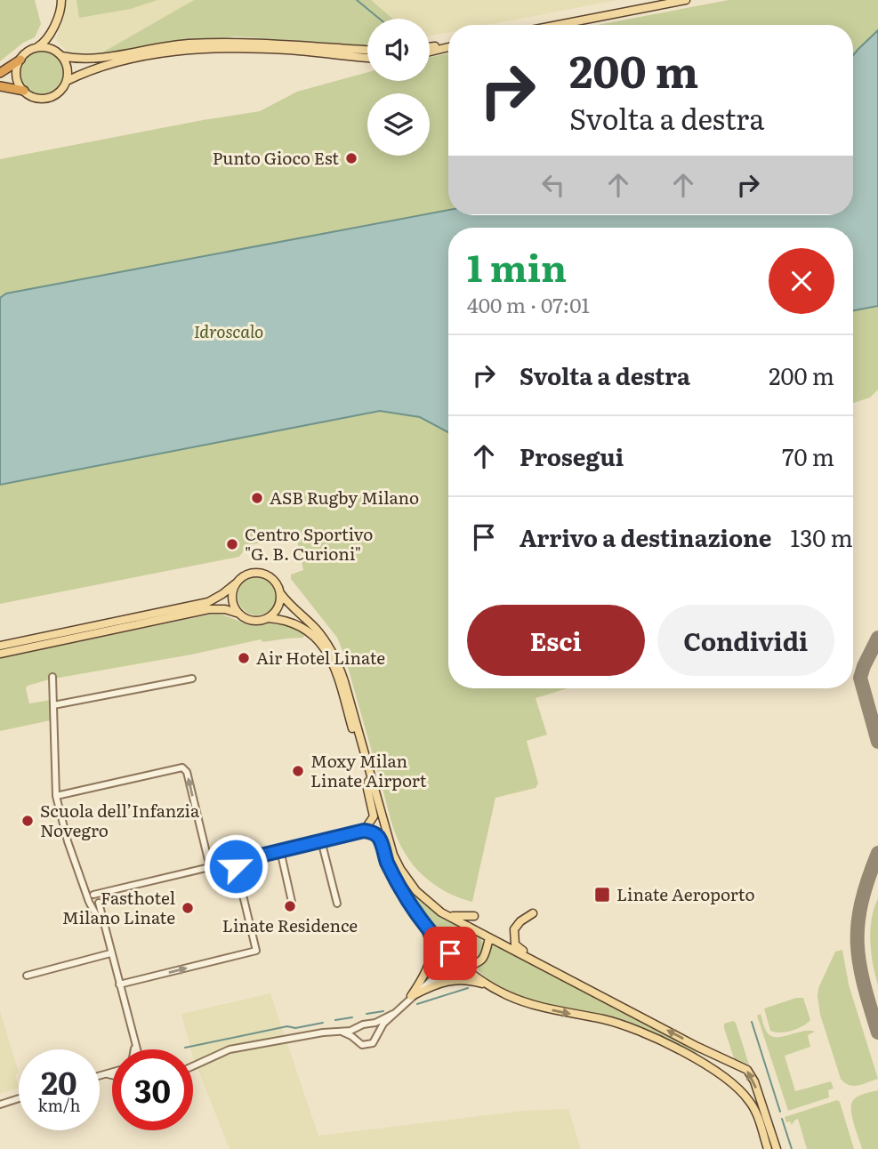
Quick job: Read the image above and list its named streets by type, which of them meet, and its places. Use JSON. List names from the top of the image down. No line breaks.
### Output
{"parks":["Idroscalo"],"places":{"other":["Punto Gioco Est","ASB Rugby Milano","Centro Sportivo \"G. B. Curioni\"","Air Hotel Linate","Moxy Milan Linate Airport","Scuola dell’Infanzia Novegro","Linate Residence","Fasthotel Milano Linate"],"transit":["Linate Aeroporto"]},"page":{"turn":["200 m","Svolta a destra"],"heading":["1 min","400 m · 07:01"],"list":[{"name":"Svolta a destra","value":"200 m"},{"name":"Prosegui","value":"70 m"},{"name":"Arrivo a destinazione","value":"130 m"}],"buttons":["Esci","Condividi"],"speed":"20 km/h","limit":"30"}}
